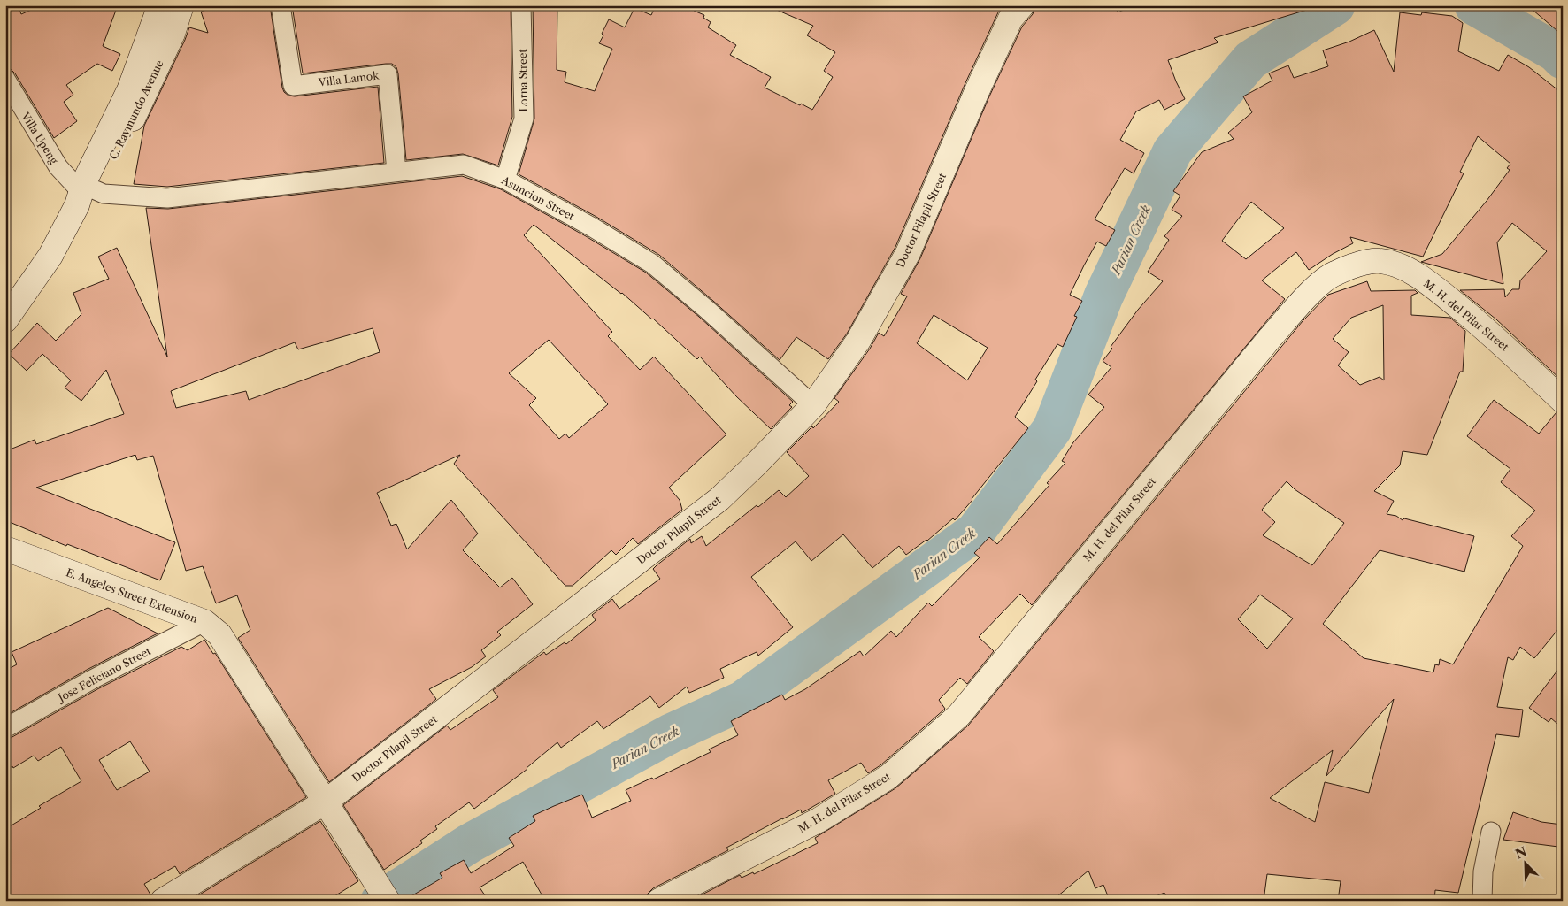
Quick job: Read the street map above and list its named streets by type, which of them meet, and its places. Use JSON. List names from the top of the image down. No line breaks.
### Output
{"streets":{"street":["Villa Lamok","Lorna Street","C. Raymundo Avenue","Villa Upeng","Asuncion Street","Doctor Pilapil Street","M. H. del Pilar Street","E. Angeles Street Extension","Jose Feliciano Street"]},"crossings":[["Villa Lamok","Asuncion Street"],["Lorna Street","Asuncion Street"],["C. Raymundo Avenue","Villa Upeng"],["C. Raymundo Avenue","Asuncion Street"],["Villa Upeng","Asuncion Street"],["Asuncion Street","Doctor Pilapil Street"],["Doctor Pilapil Street","E. Angeles Street Extension"],["E. Angeles Street Extension","Jose Feliciano Street"]],"water":["Parian Creek"],"north":"top left"}
